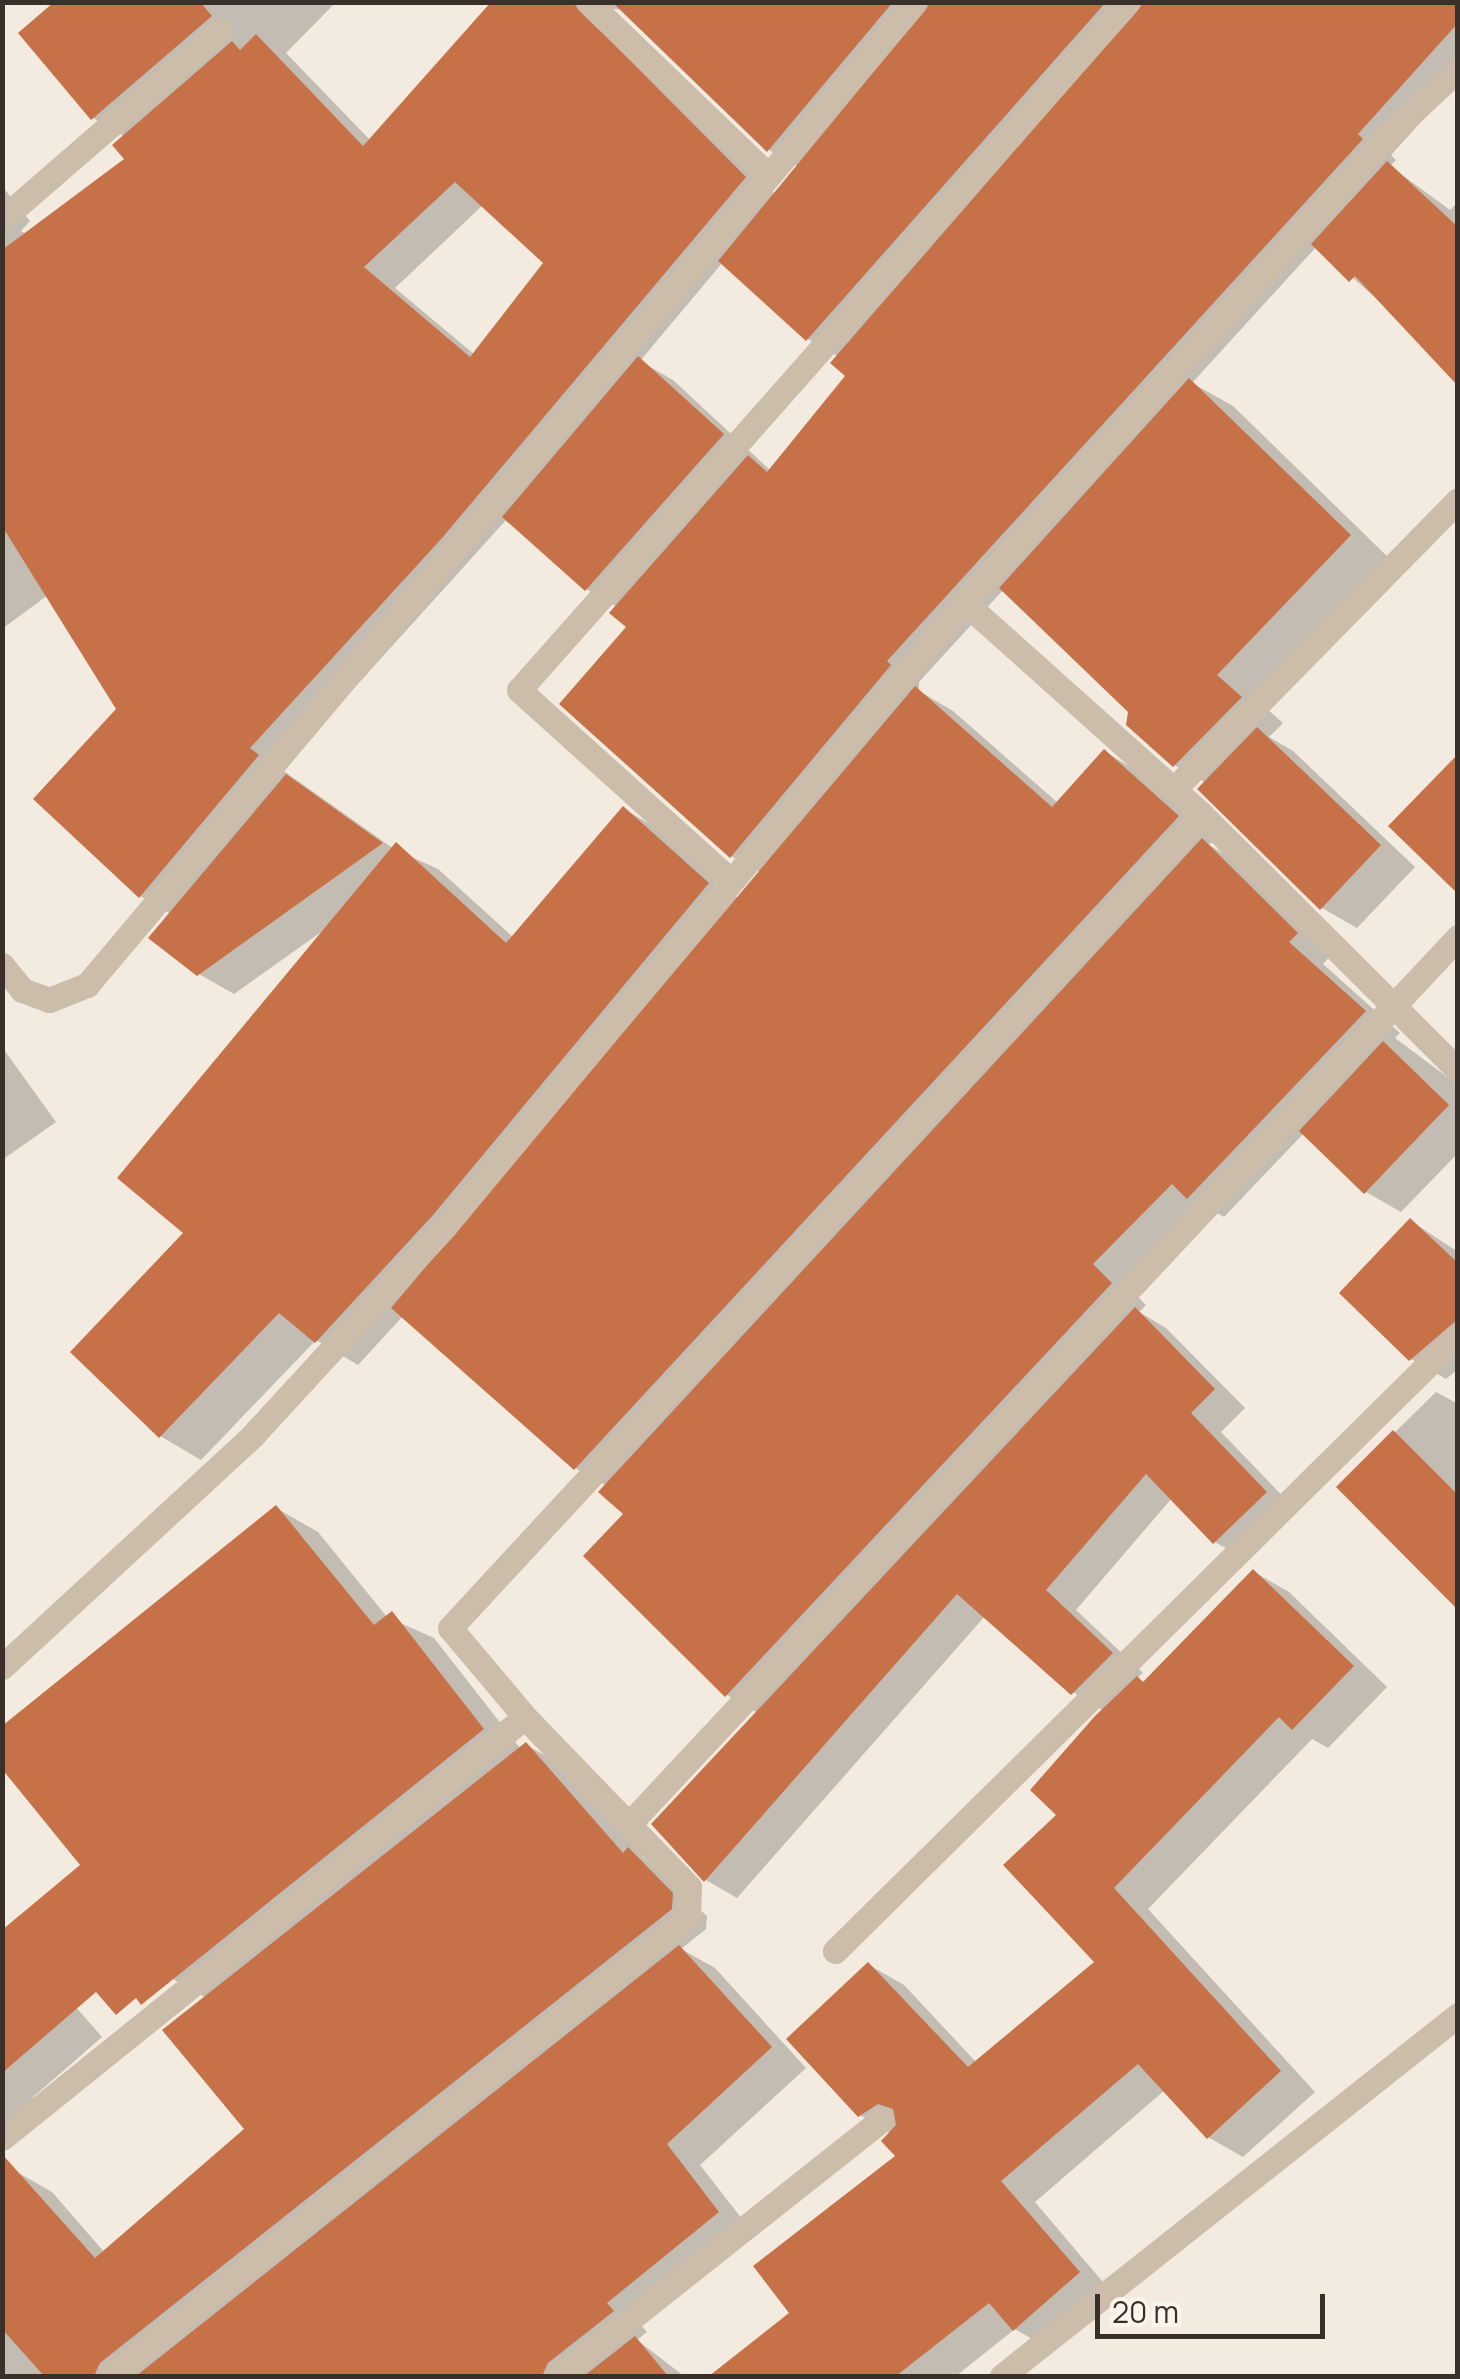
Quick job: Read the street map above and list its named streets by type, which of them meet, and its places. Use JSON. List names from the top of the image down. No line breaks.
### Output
{"scale_bar":"20 m"}
